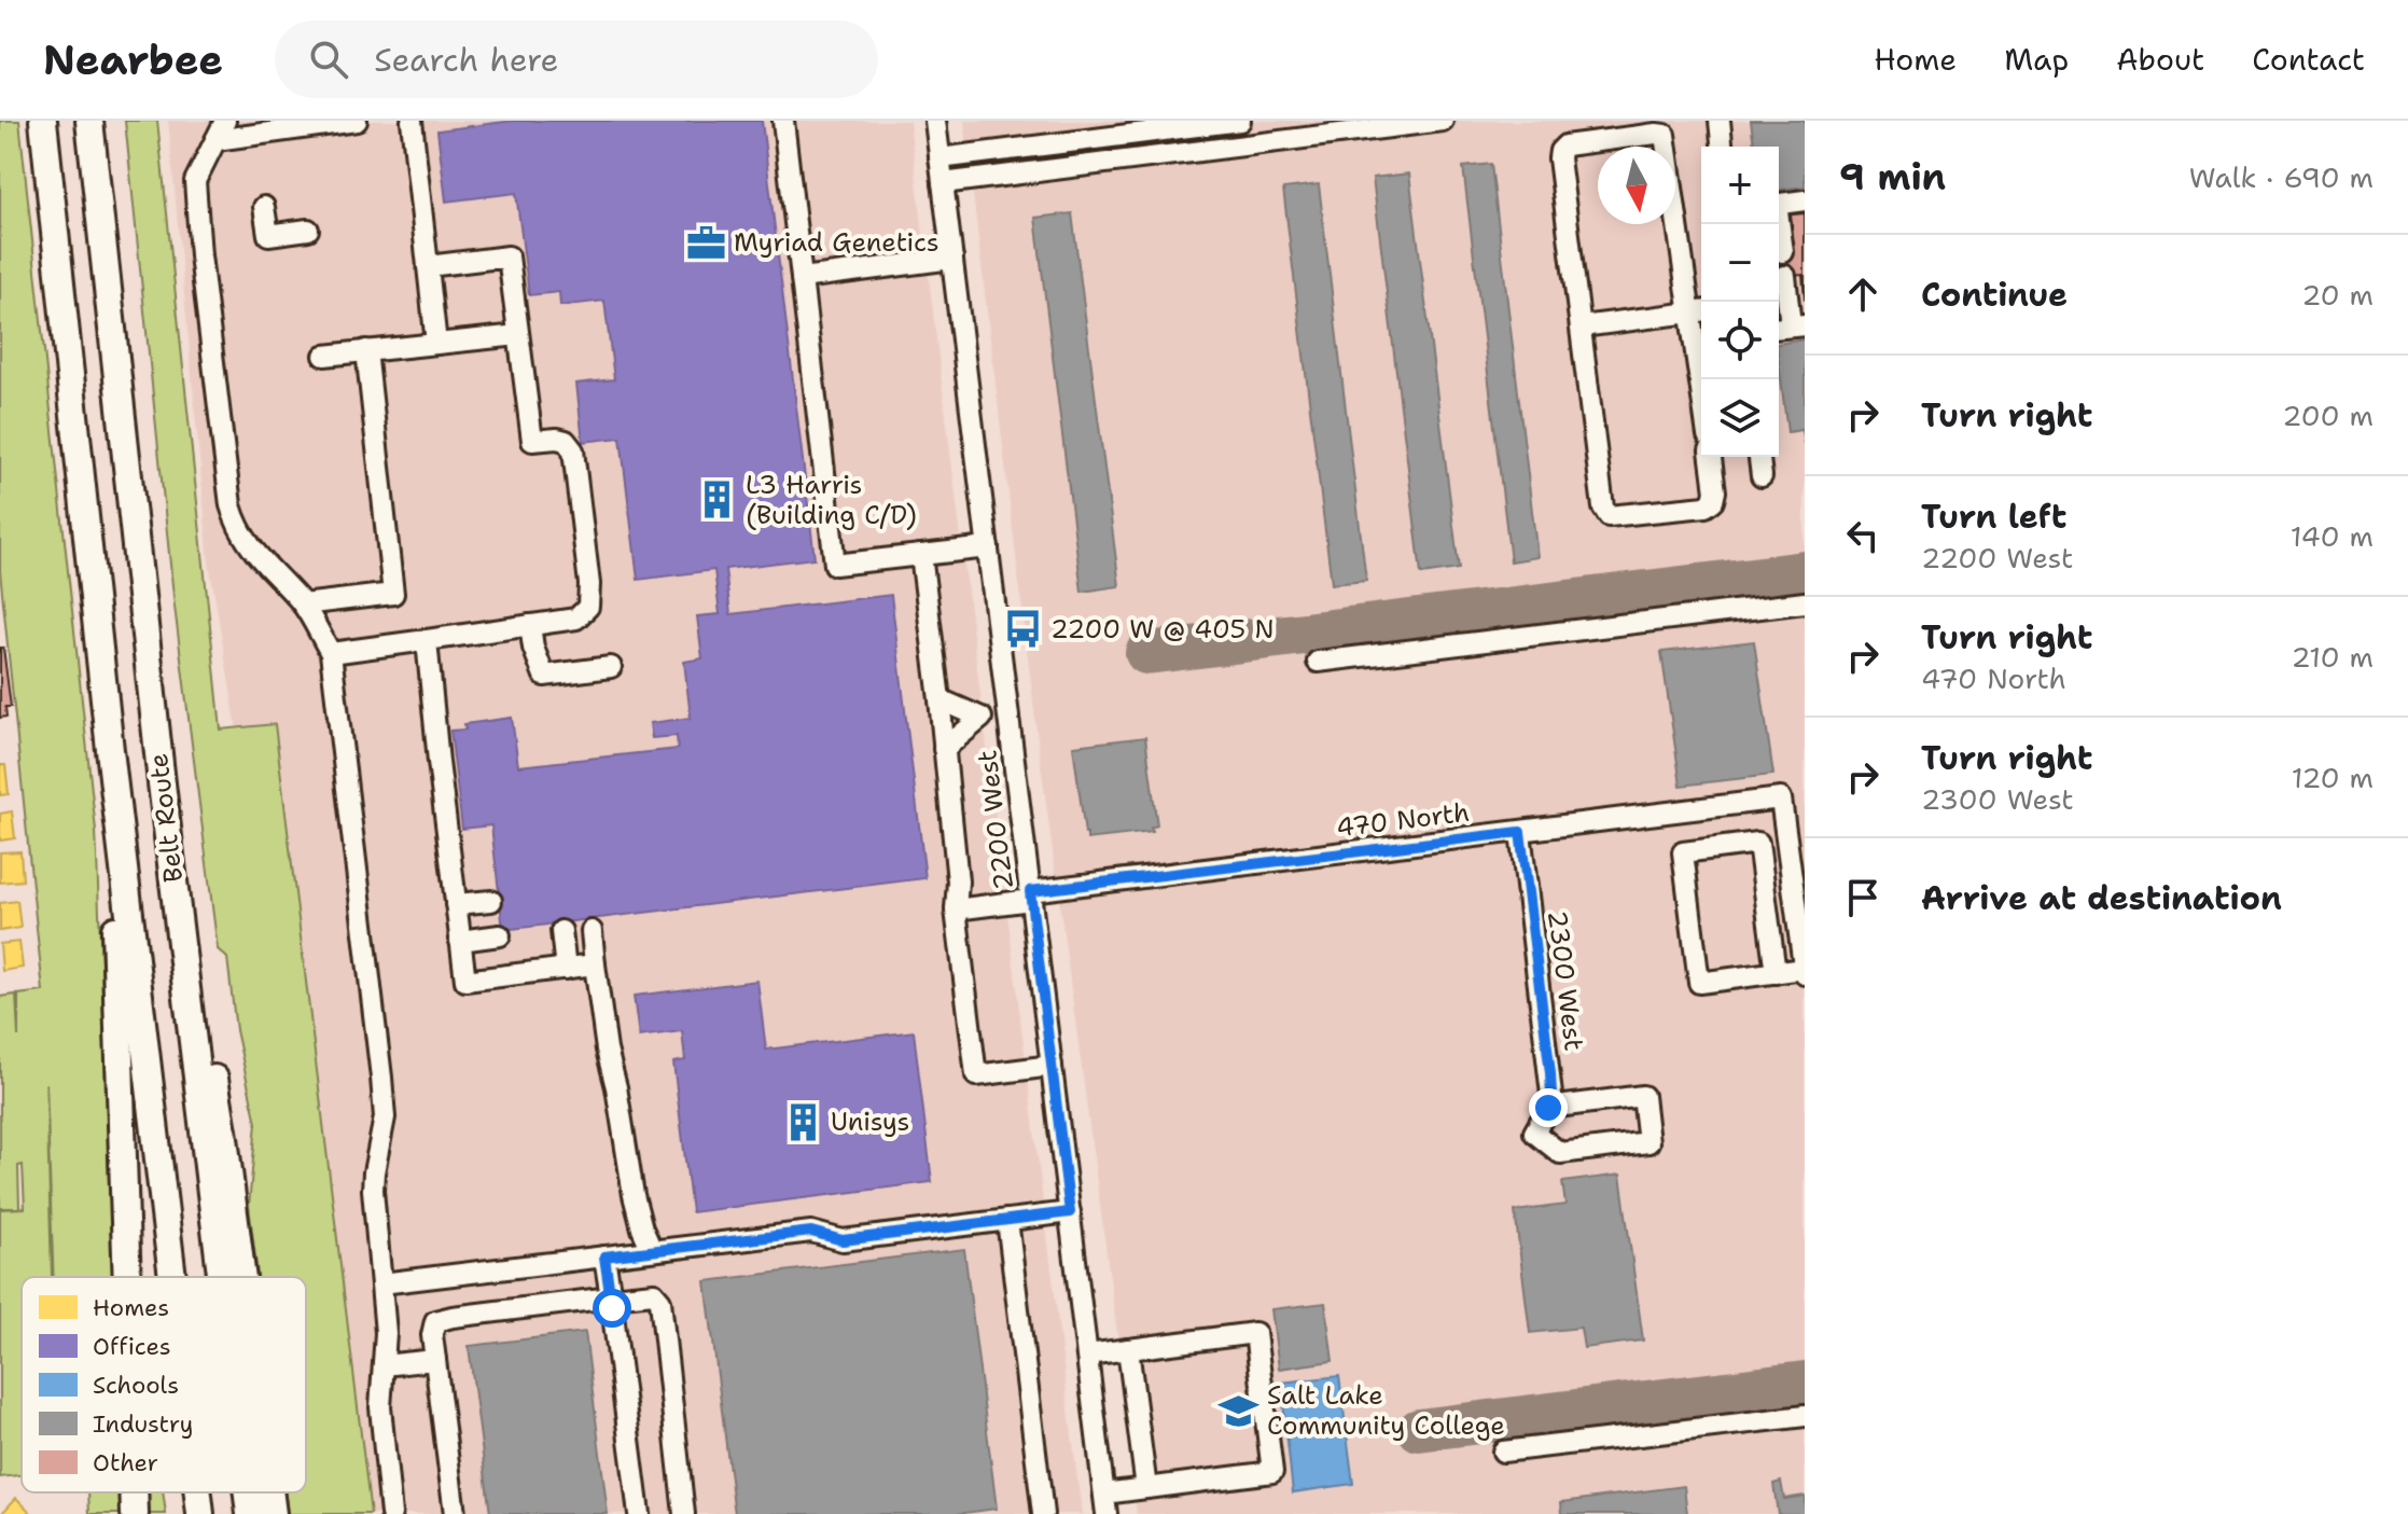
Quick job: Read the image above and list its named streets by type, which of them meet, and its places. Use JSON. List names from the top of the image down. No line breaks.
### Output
{"streets":{"highway":["Belt Route"],"street":["2200 West","470 North","2300 West"]},"crossings":[["2200 West","470 North"],["470 North","2300 West"]],"places":{"office":["Myriad Genetics"],"building":["L3 Harris (Building C/D)","Unisys"],"bus stop":["2200 W @ 405 N"],"school or university":["Salt Lake Community College"]},"legend":["Homes","Offices","Schools","Industry","Other"],"north":"bottom","page":{"header":"Nearbee","search":"Search here","nav":["Home","Map","About","Contact"],"heading":["9 min","Walk · 690 m"],"map_buttons":["+","−"],"list":[["Continue","20 m"],["Turn right","200 m"],["Turn left","2200 West","140 m"],["Turn right","470 North","210 m"],["Turn right","2300 West","120 m"],"Arrive at destination"]}}
